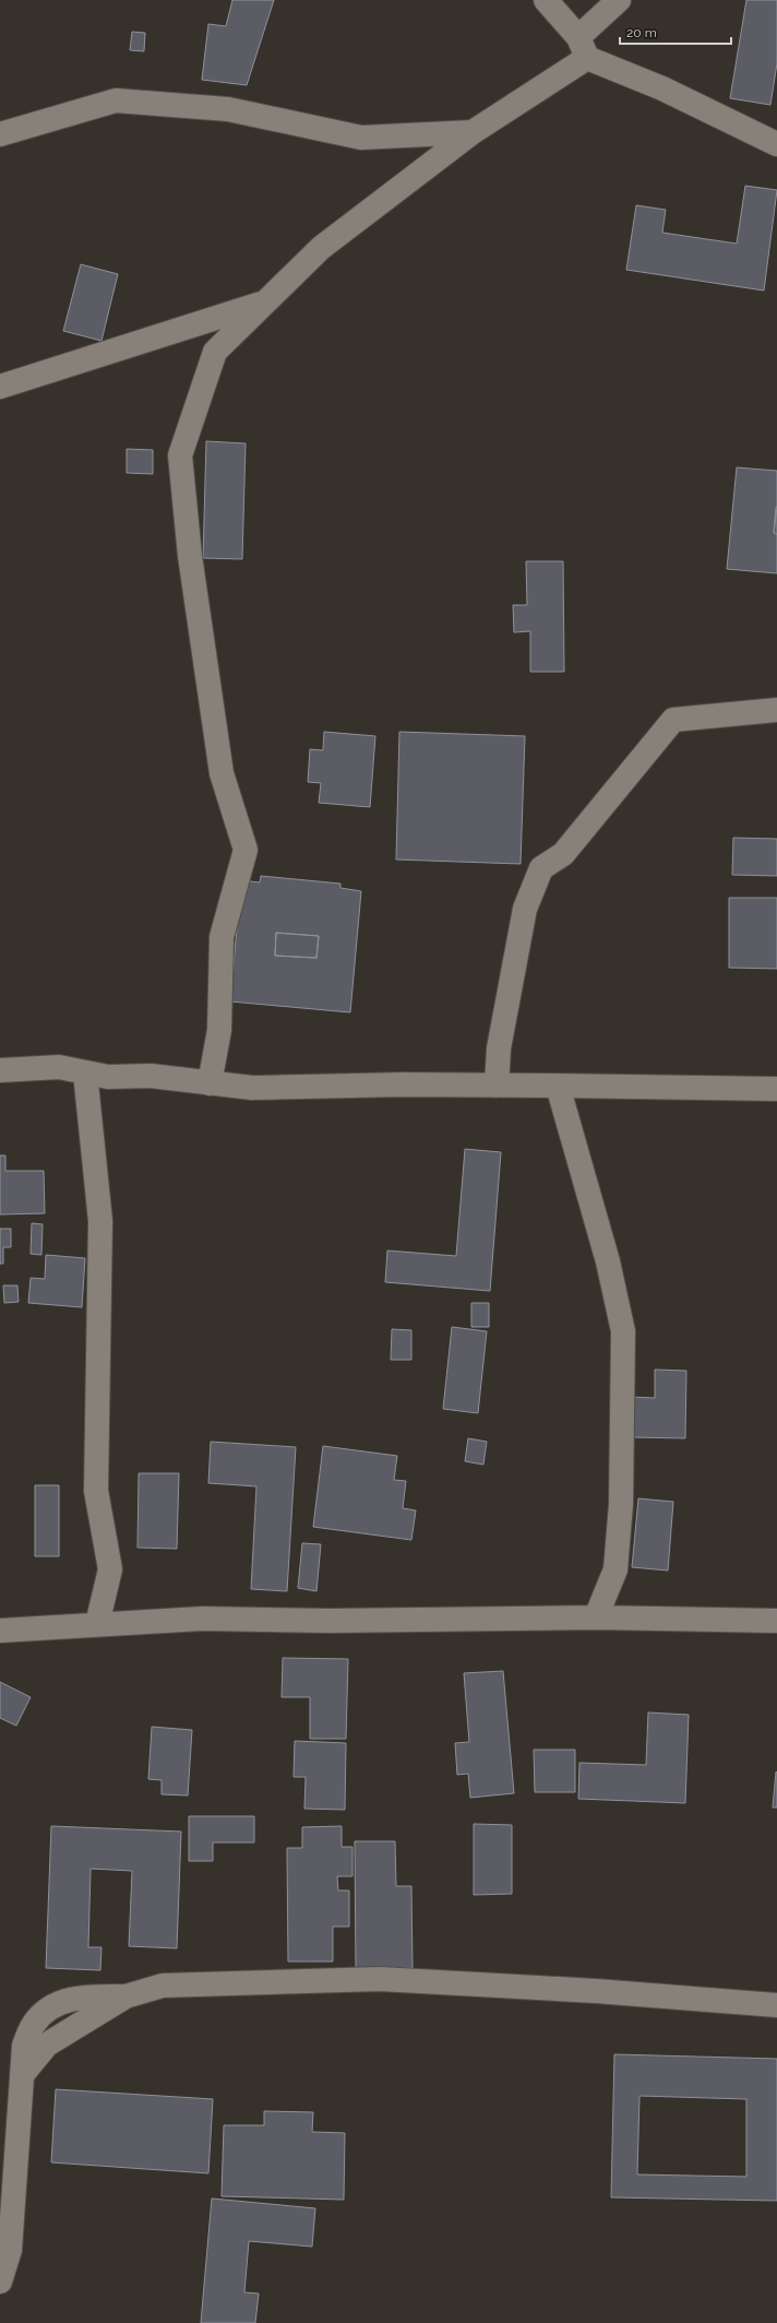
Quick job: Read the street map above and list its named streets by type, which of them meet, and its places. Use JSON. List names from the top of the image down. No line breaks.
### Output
{"scale_bar":"20 m"}
